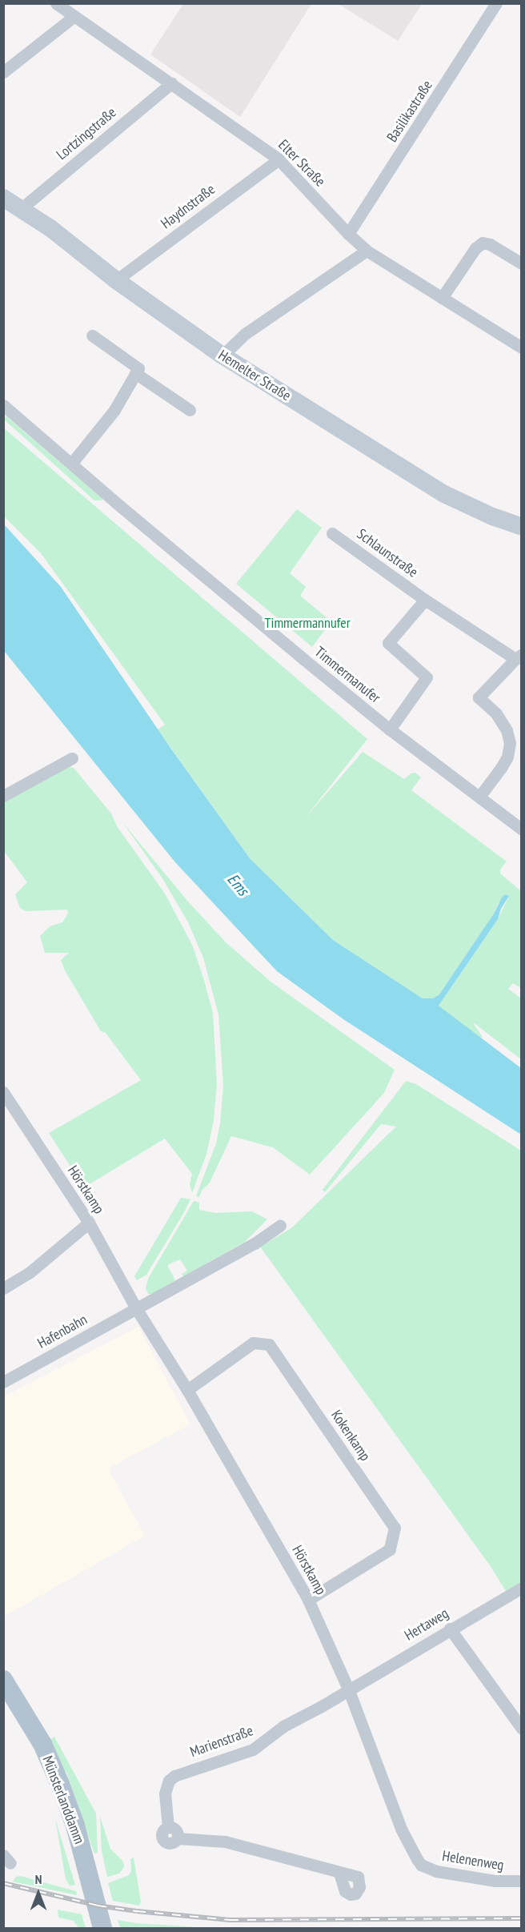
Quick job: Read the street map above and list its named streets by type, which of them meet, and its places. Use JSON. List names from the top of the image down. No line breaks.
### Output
{"streets":{"main road":["Hemelter Straße","Münsterlanddamm"],"street":["Basilikastraße","Lortzingstraße","Elter Straße","Haydnstraße","Schlaunstraße","Timmermanufer","Hörstkamp","Hafenbahn","Kokenkamp","Hertaweg","Marienstraße","Helenenweg"]},"crossings":[["Basilikastraße","Elter Straße"],["Lortzingstraße","Elter Straße"],["Lortzingstraße","Hemelter Straße"],["Elter Straße","Haydnstraße"],["Haydnstraße","Hemelter Straße"],["Hörstkamp","Hafenbahn"],["Hörstkamp","Kokenkamp"],["Hörstkamp","Hertaweg"],["Hörstkamp","Marienstraße"],["Hörstkamp","Helenenweg"],["Hertaweg","Marienstraße"]],"water":["Ems"],"parks":["Timmermannufer"],"north":"top"}
